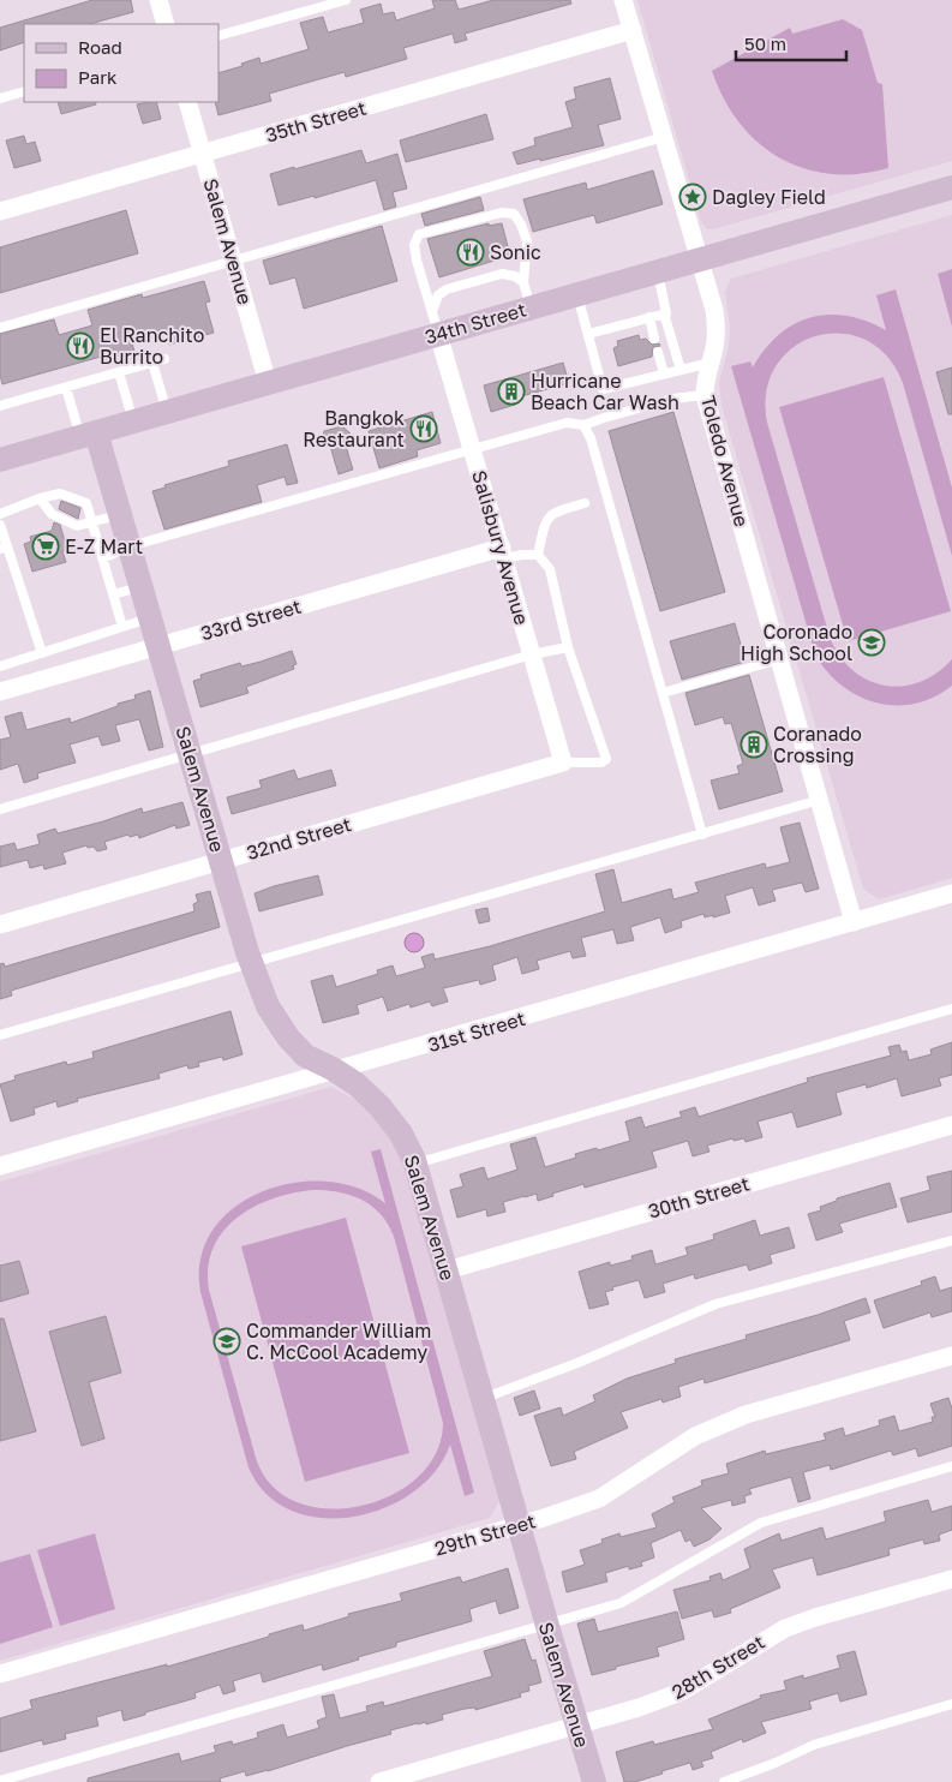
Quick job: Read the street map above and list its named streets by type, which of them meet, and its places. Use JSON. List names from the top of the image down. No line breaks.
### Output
{"streets":{"street":["35th Street","Salem Avenue","34th Street","Toledo Avenue","Salisbury Avenue","33rd Street","32nd Street","31st Street","30th Street","29th Street","28th Street"]},"crossings":[["35th Street","Salem Avenue"],["35th Street","Toledo Avenue"],["Salem Avenue","34th Street"],["Salem Avenue","33rd Street"],["Salem Avenue","32nd Street"],["Salem Avenue","31st Street"],["Salem Avenue","30th Street"],["Salem Avenue","29th Street"],["Salem Avenue","28th Street"],["34th Street","Toledo Avenue"],["34th Street","Salisbury Avenue"],["Toledo Avenue","31st Street"],["Salisbury Avenue","33rd Street"],["Salisbury Avenue","32nd Street"]],"places":{"place":["Dagley Field"],"restaurant":["Sonic","El Ranchito Burrito","Bangkok Restaurant"],"building":["Hurricane Beach Car Wash","Coranado Crossing"],"supermarket":["E-Z Mart"],"school or university":["Coronado High School","Commander William C. McCool Academy"]},"legend":["Road","Park"],"scale_bar":"50 m"}
